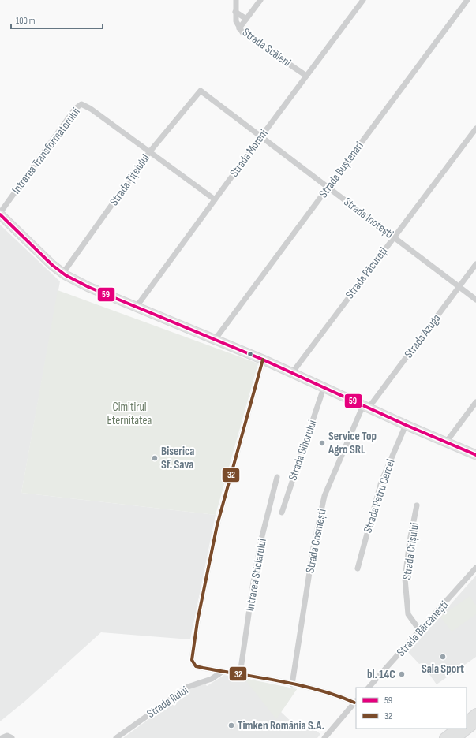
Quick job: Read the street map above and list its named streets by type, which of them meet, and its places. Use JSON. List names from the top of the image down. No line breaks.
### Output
{"streets":{"street":["Strada Scăieni","Intrarea Transformatorului","Strada Moreni","Strada Buștenari","Strada Țițeiului","Strada Inotești","Strada Păcureți","Strada Azuga","Strada Bihorului","Strada Petru Cercel","Strada Cosmești","Strada Crișului","Intrarea Sticlarului","Strada Bărcănești","Strada Jiului"]},"crossings":[["Strada Scăieni","Strada Moreni"],["Intrarea Transformatorului","Strada Țițeiului"],["Strada Moreni","Strada Inotești"],["Strada Buștenari","Strada Inotești"],["Strada Țițeiului","Strada Inotești"],["Strada Inotești","Strada Păcureți"],["Strada Inotești","Strada Azuga"],["Strada Azuga","Strada Cosmești"],["Strada Crișului","Strada Bărcănești"]],"parks":["Cimitirul Eternitatea"],"places":["Service Top Agro SRL","Biserica Sf. Sava","Sala Sport","bl. 14C","Timken România S.A."],"lines":["transit line 59","transit line 32"],"legend":["59","32"],"scale_bar":"100 m"}
